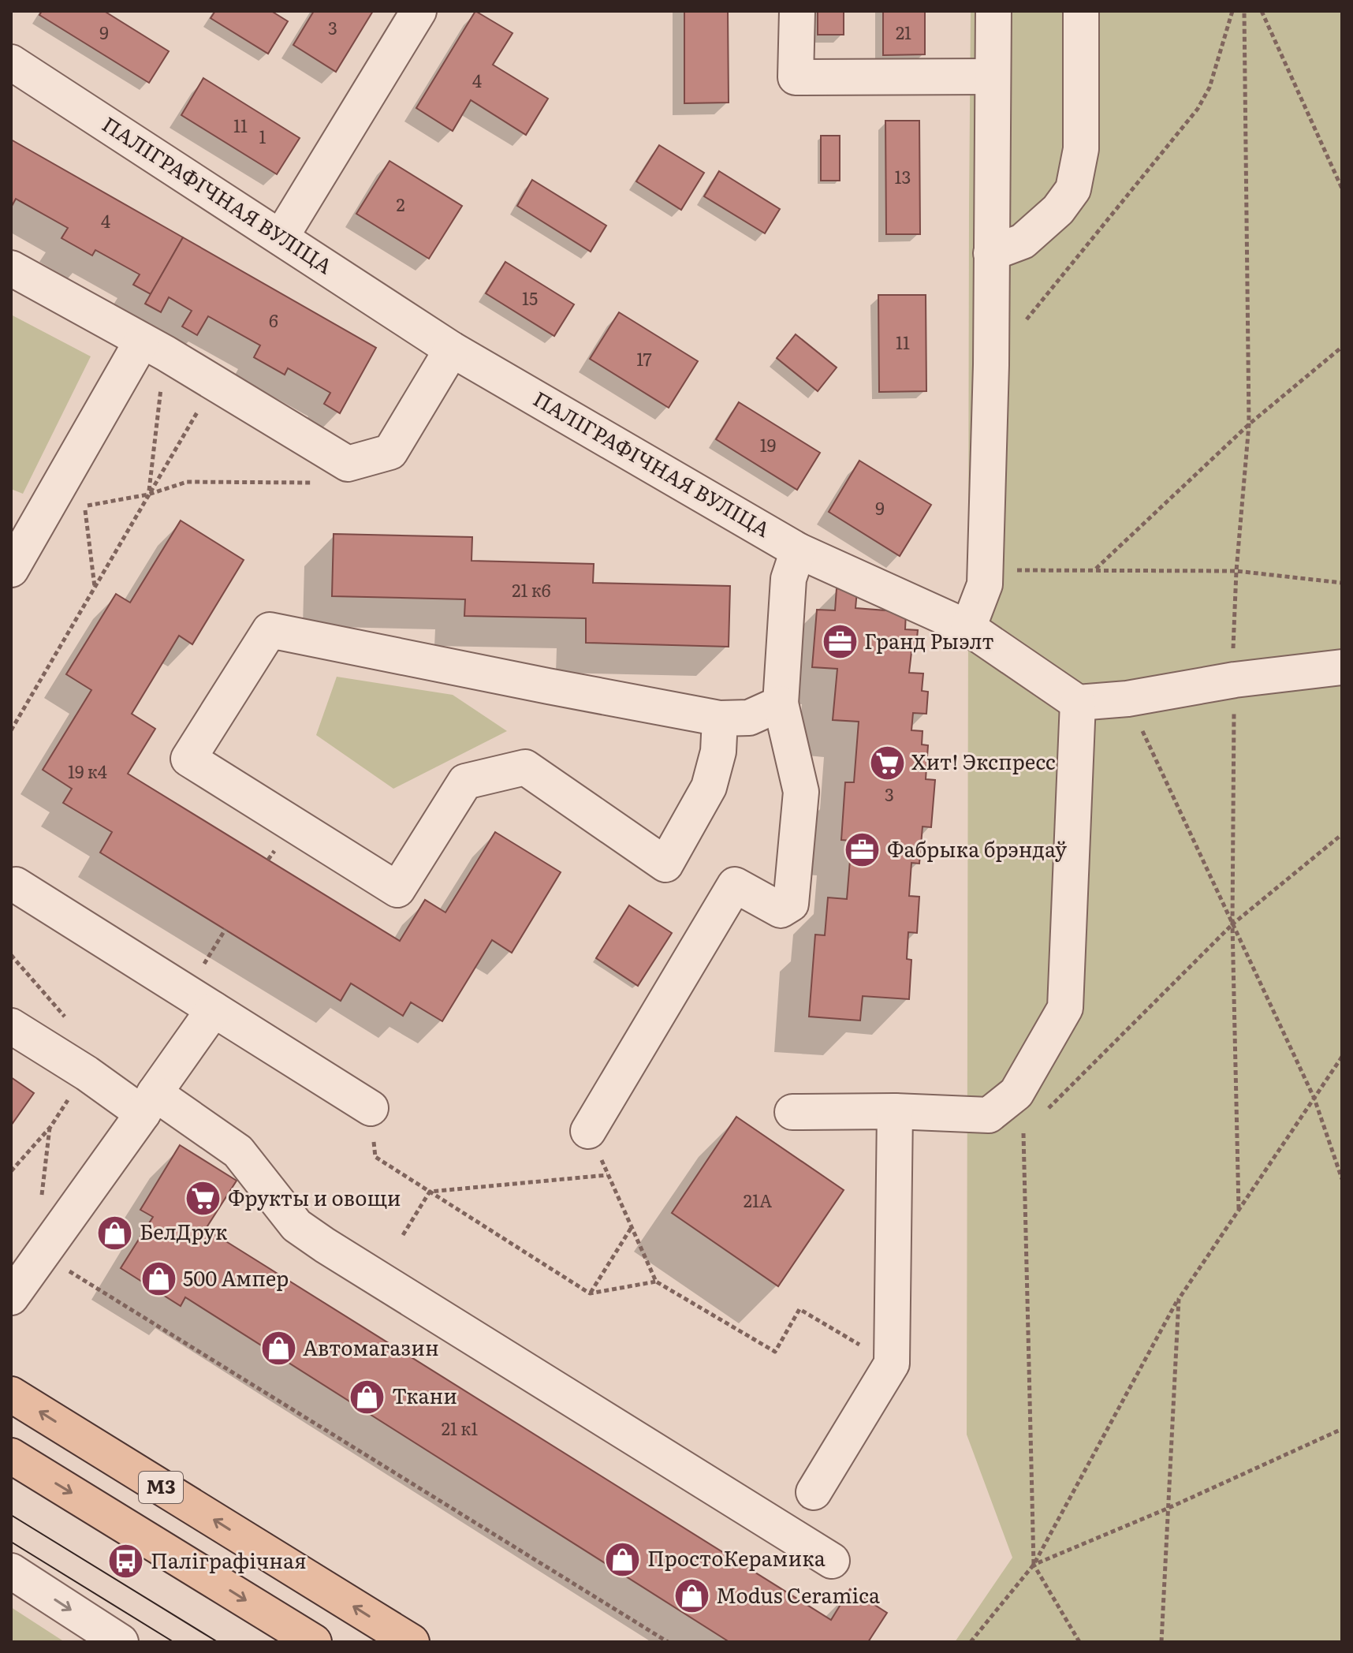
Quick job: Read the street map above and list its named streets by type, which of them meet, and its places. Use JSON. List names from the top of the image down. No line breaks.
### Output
{"streets":{"main road":["М3"],"street":["ПАЛІГРАФІЧНАЯ ВУЛІЦА"]},"places":{"office":["Гранд Рыэлт","Фабрыка брэндаў"],"supermarket":["Хит! Экспресс","Фрукты и овощи"],"shop":["БелДрук","500 Ампер","Автомагазин","Ткани","ПростоКерамика","Modus Ceramica"],"bus stop":["Паліграфічная"]},"house_numbers":["3","9","21","4","11","1","13","2","4","15","6","11","17","19","9","21 к6","19 к4","3","21А","21 к1"]}
